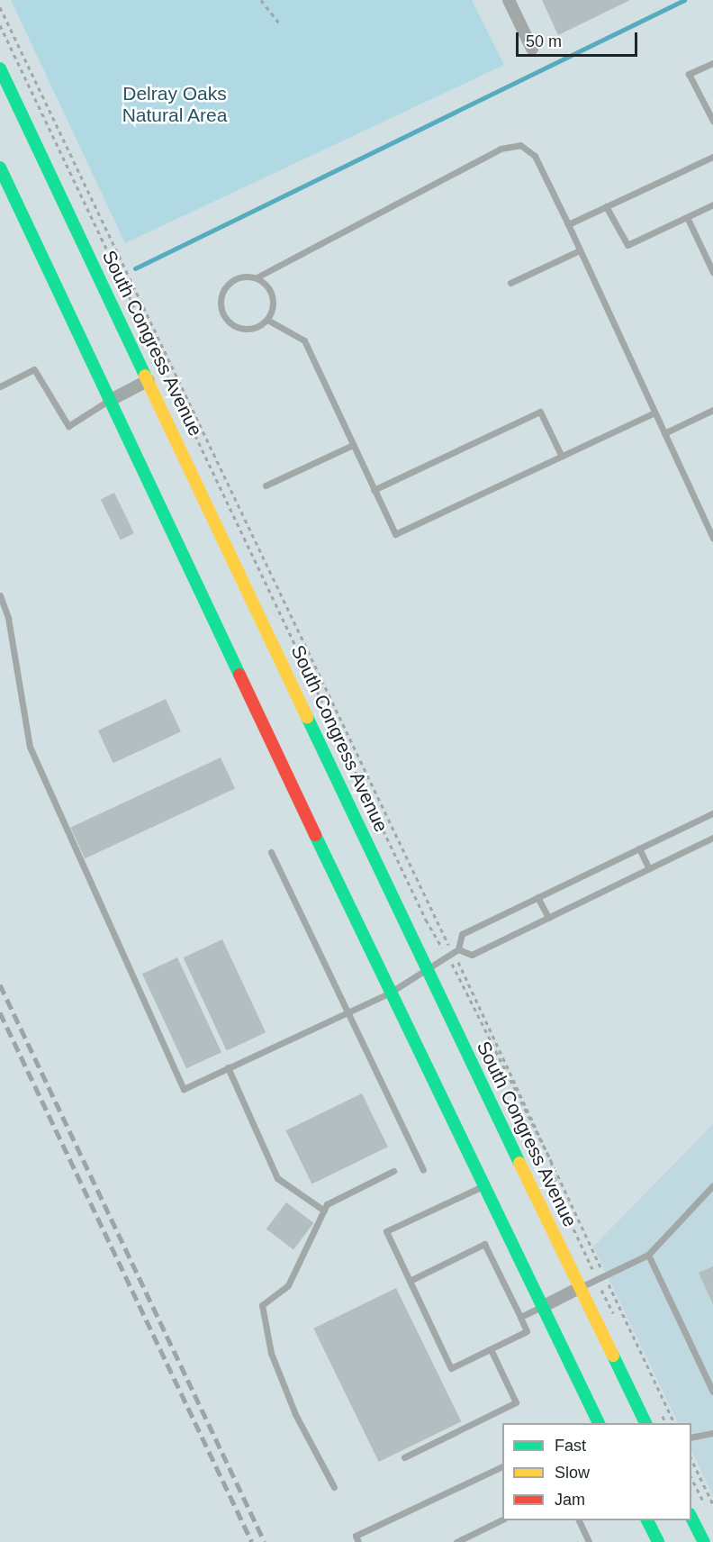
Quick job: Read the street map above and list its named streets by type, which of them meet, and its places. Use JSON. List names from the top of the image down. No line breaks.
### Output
{"streets":{"main road":["South Congress Avenue"]},"parks":["Delray Oaks Natural Area"],"legend":["Fast","Slow","Jam"],"scale_bar":"50 m"}
